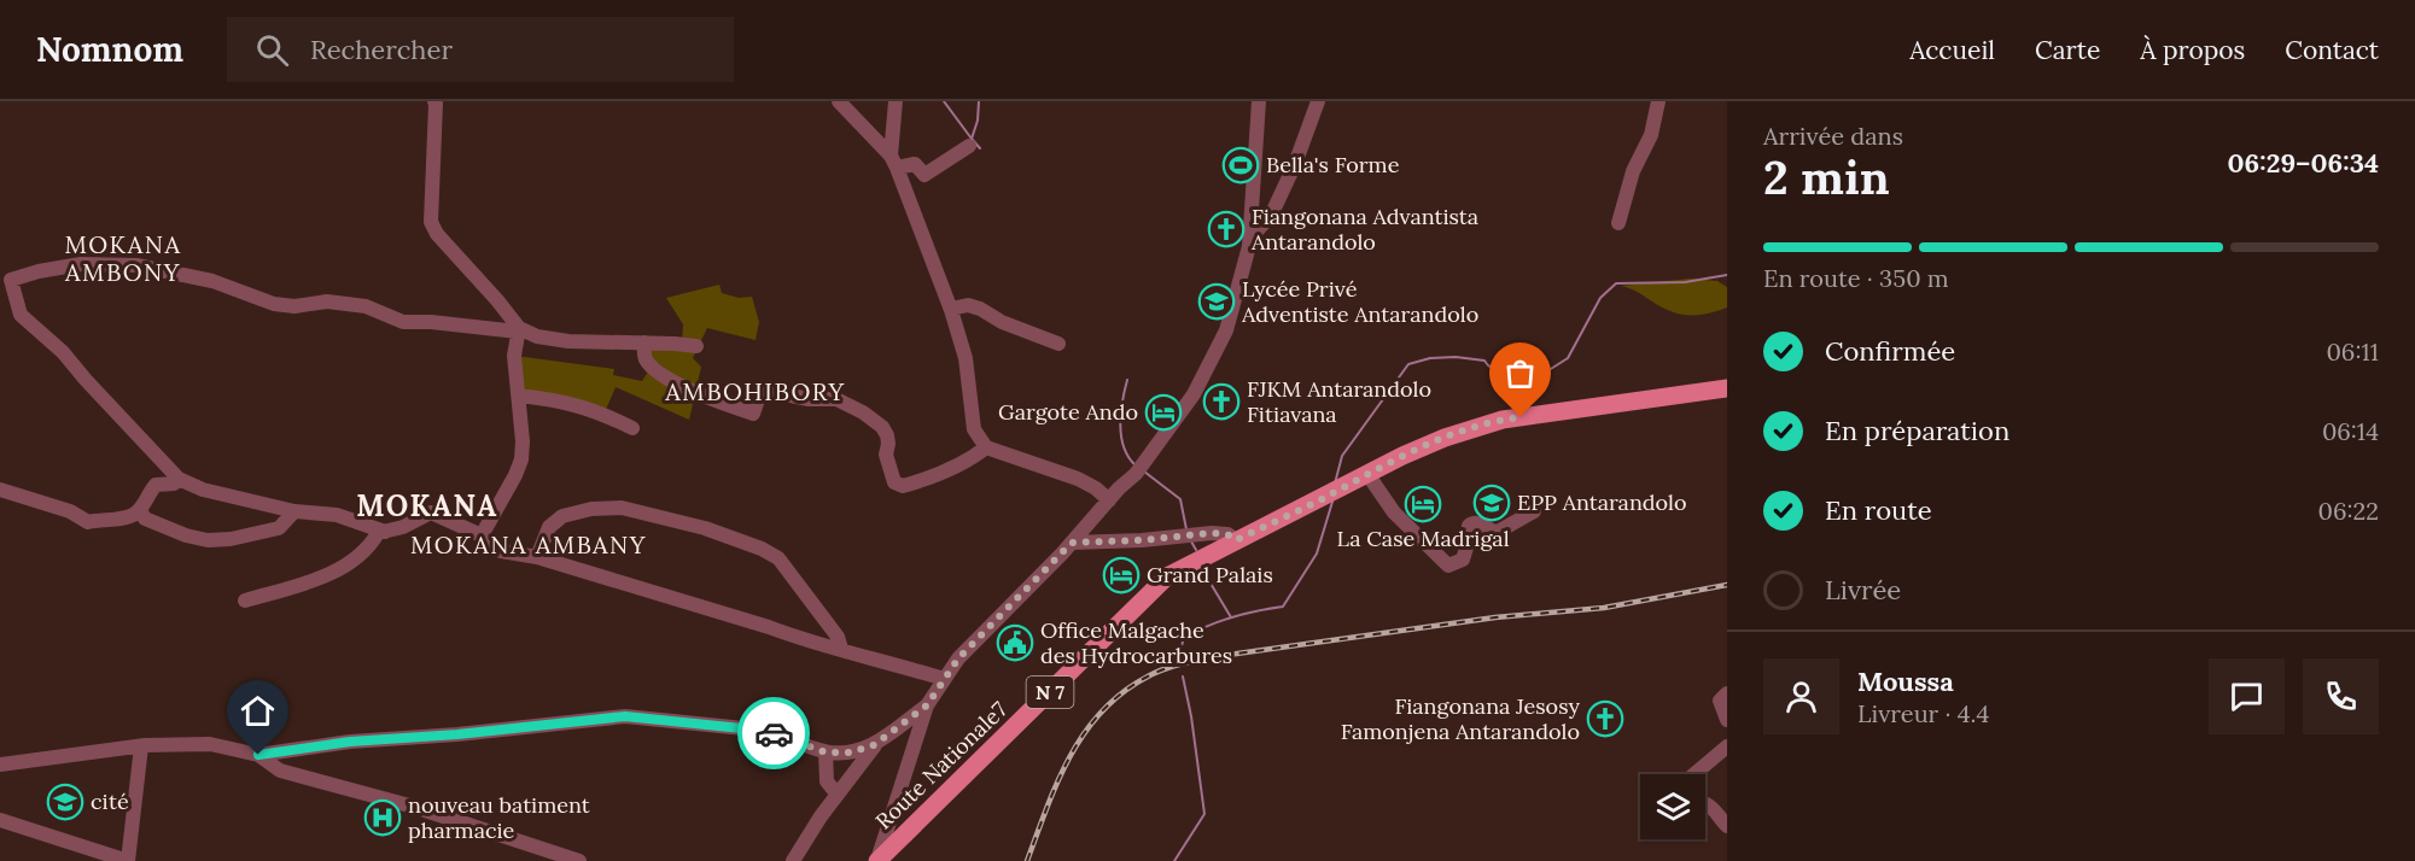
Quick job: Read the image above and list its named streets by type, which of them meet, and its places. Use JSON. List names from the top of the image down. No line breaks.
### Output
{"streets":{"main road":["N 7","Route Nationale7"]},"crossings":[["N 7","Route Nationale7"]],"districts":["MOKANA AMBONY","AMBOHIBORY","MOKANA","MOKANA AMBANY"],"places":{"sports":["Bella's Forme"],"church":["Fiangonana Advantista Antarandolo","FJKM Antarandolo Fitiavana","Fiangonana Jesosy Famonjena Antarandolo"],"school or university":["Lycée Privé Adventiste Antarandolo","EPP Antarandolo","cité"],"hotel":["Gargote Ando","La Case Madrigal","Grand Palais"],"public building":["Office Malgache des Hydrocarbures"],"hospital":["nouveau batiment pharmacie"]},"page":{"header":"Nomnom","search":"Rechercher","nav":["Accueil","Carte","À propos","Contact"],"heading":["2 min","Arrivée dans","06:29–06:34"],"panel":["Moussa","Livreur · 4.4"],"bar":"En route · 350 m","list":[["Confirmée","06:11"],["En préparation","06:14"],["En route","06:22"],"Livrée"]}}
